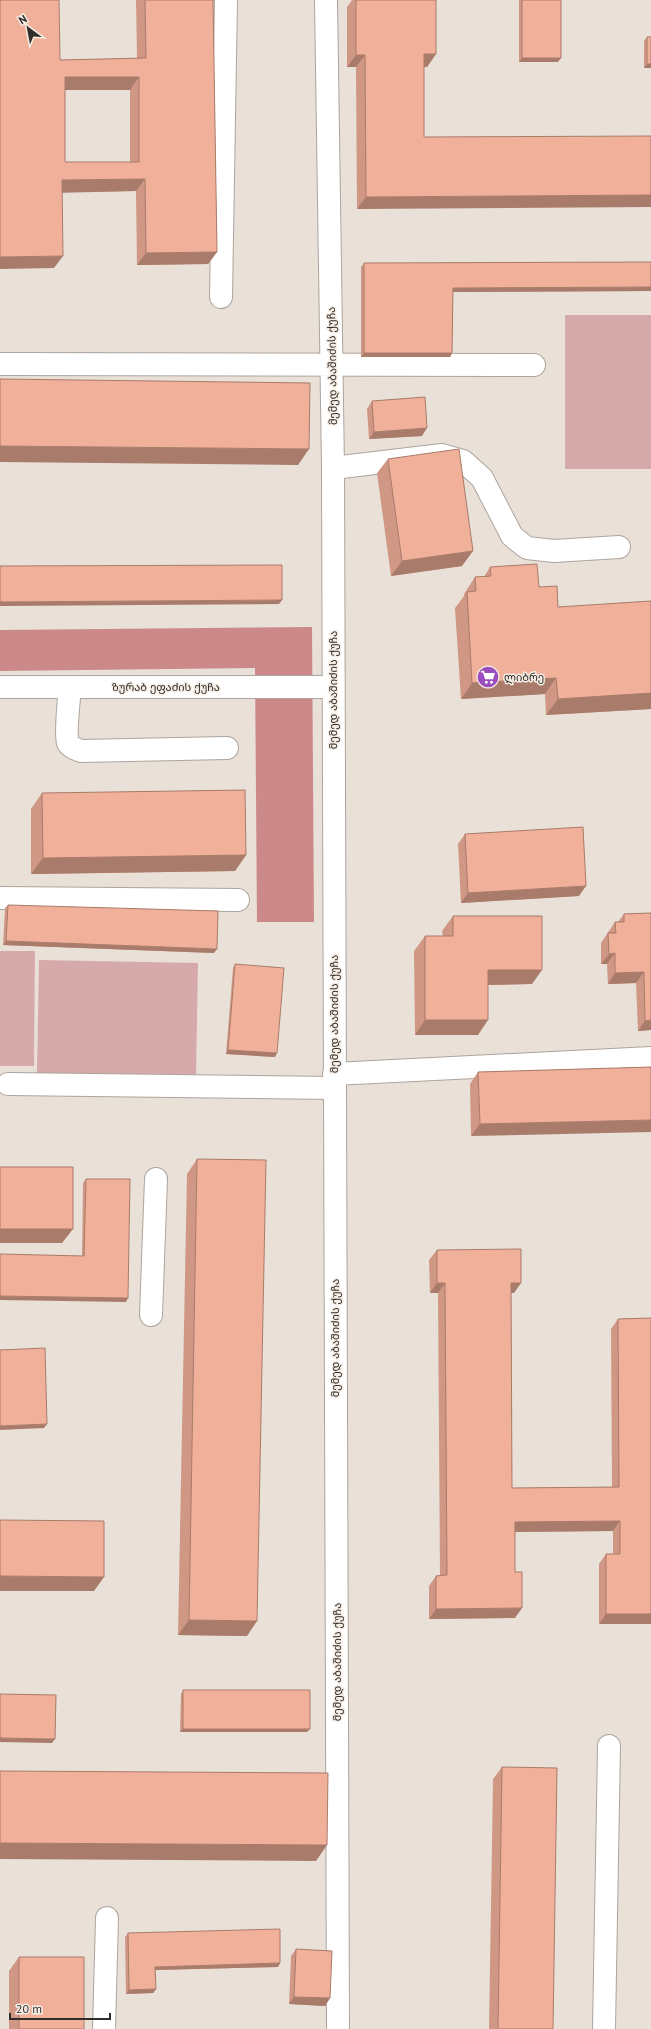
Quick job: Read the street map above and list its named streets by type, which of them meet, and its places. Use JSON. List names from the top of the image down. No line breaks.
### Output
{"streets":{"street":["მემედ აბაშიძის ქუჩა","ზურაბ ეფაძის ქუჩა"]},"crossings":[["მემედ აბაშიძის ქუჩა","ზურაბ ეფაძის ქუჩა"]],"places":{"supermarket":["ლიბრე"]},"scale_bar":"20 m","north":"top left"}
